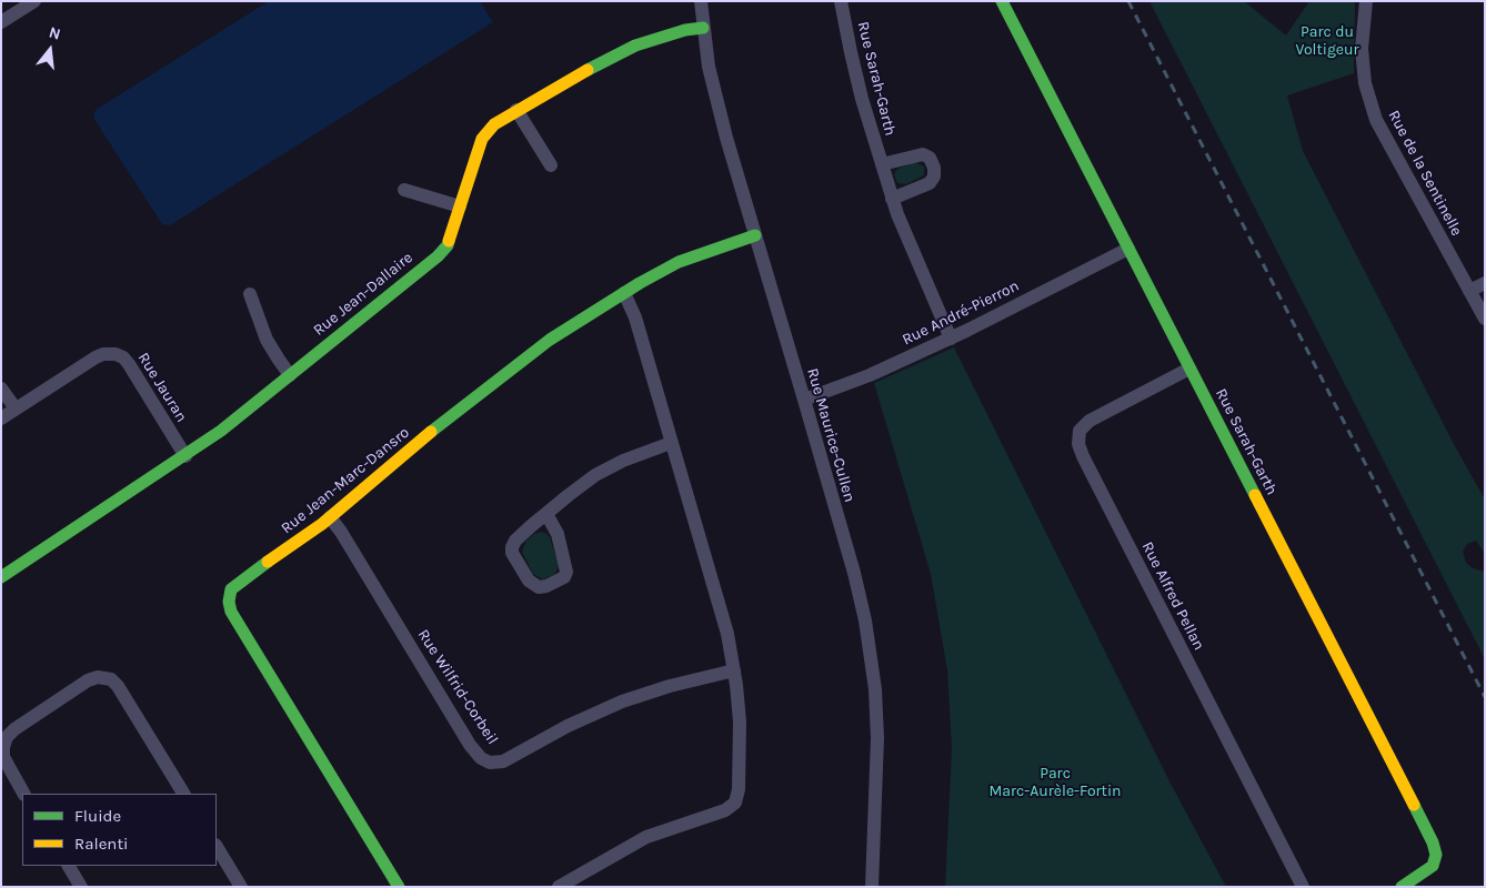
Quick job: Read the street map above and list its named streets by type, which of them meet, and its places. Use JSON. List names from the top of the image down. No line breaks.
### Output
{"streets":{"street":["Rue Sarah-Garth","Rue de la Sentinelle","Rue Jean-Dallaire","Rue André-Pierron","Rue Jauran","Rue Maurice-Cullen","Rue Jean-Marc-Dansro","Rue Alfred Pellan","Rue Wilfrid-Corbeil"]},"crossings":[["Rue Sarah-Garth","Rue André-Pierron"],["Rue Sarah-Garth","Rue Alfred Pellan"],["Rue Jean-Dallaire","Rue Jauran"],["Rue Jean-Dallaire","Rue Maurice-Cullen"],["Rue André-Pierron","Rue Maurice-Cullen"],["Rue Maurice-Cullen","Rue Jean-Marc-Dansro"],["Rue Jean-Marc-Dansro","Rue Wilfrid-Corbeil"]],"parks":["Parc du Voltigeur","Parc Marc-Aurèle-Fortin"],"legend":["Fluide","Ralenti"],"north":"top"}
